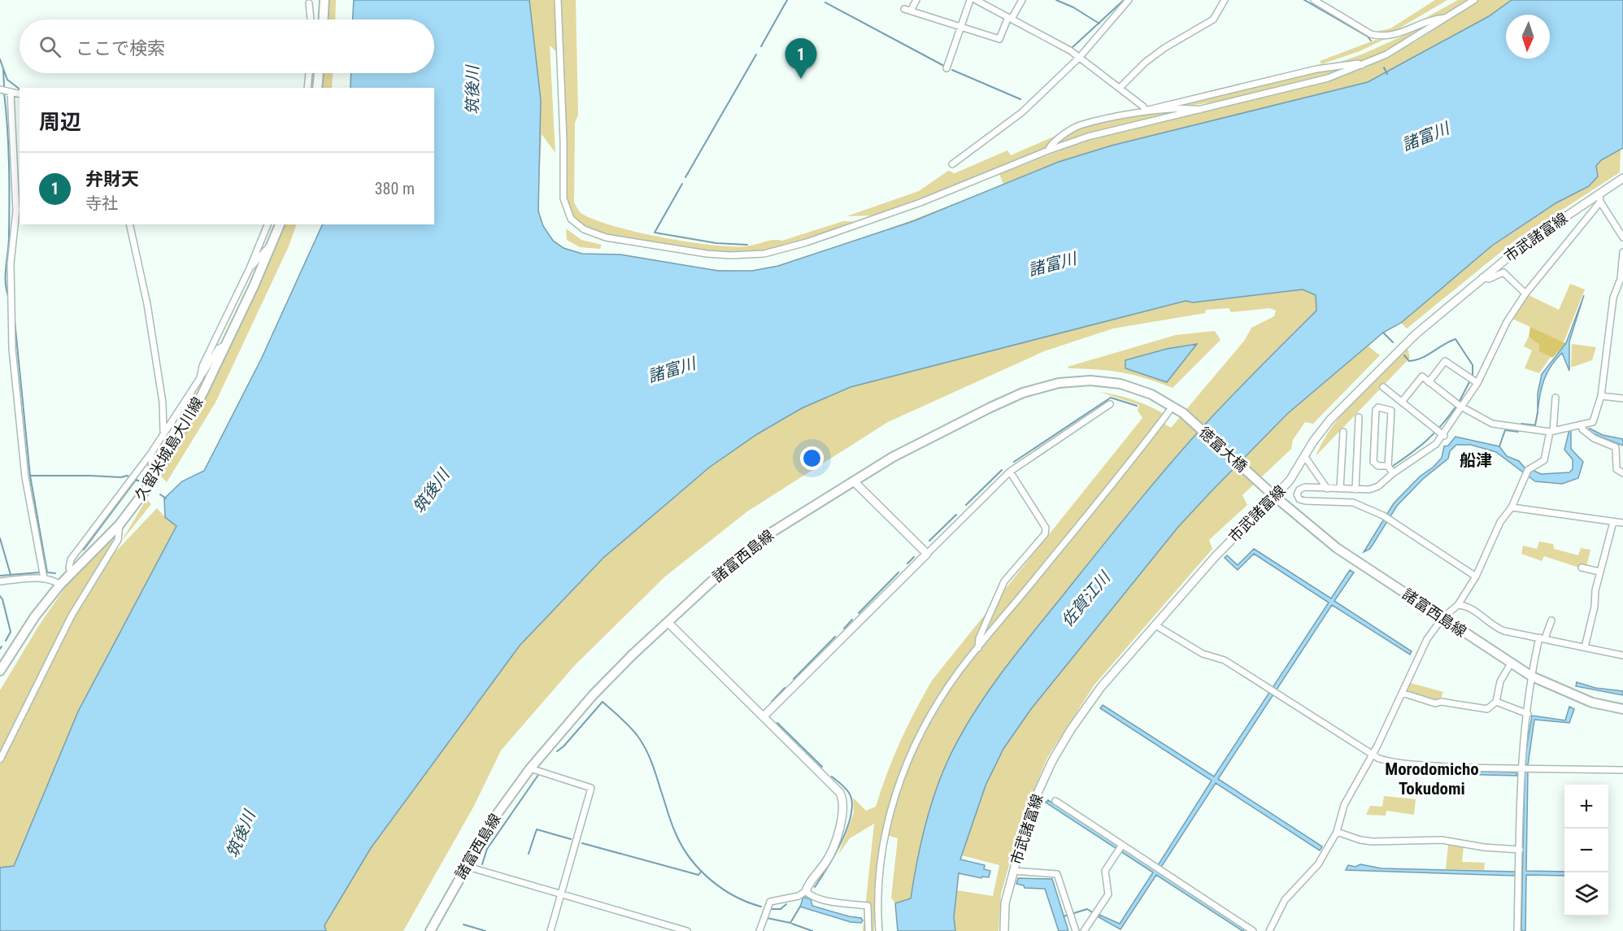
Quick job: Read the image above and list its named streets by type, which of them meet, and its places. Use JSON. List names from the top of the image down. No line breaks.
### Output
{"streets":{"main road":["市武諸富線","久留米城島大川線","徳富大橋","諸富西島線"]},"crossings":[["市武諸富線","諸富西島線"],["徳富大橋","諸富西島線"]],"districts":["船津","Morodomicho Tokudomi"],"water":["筑後川","諸富川","佐賀江川"],"north":"bottom","page":{"search":"ここで検索","pins":"1","heading":"周辺","list":[{"mark":"1","name":"弁財天","note":"寺社","value":"380 m"}],"map_buttons":["+","−"]}}
